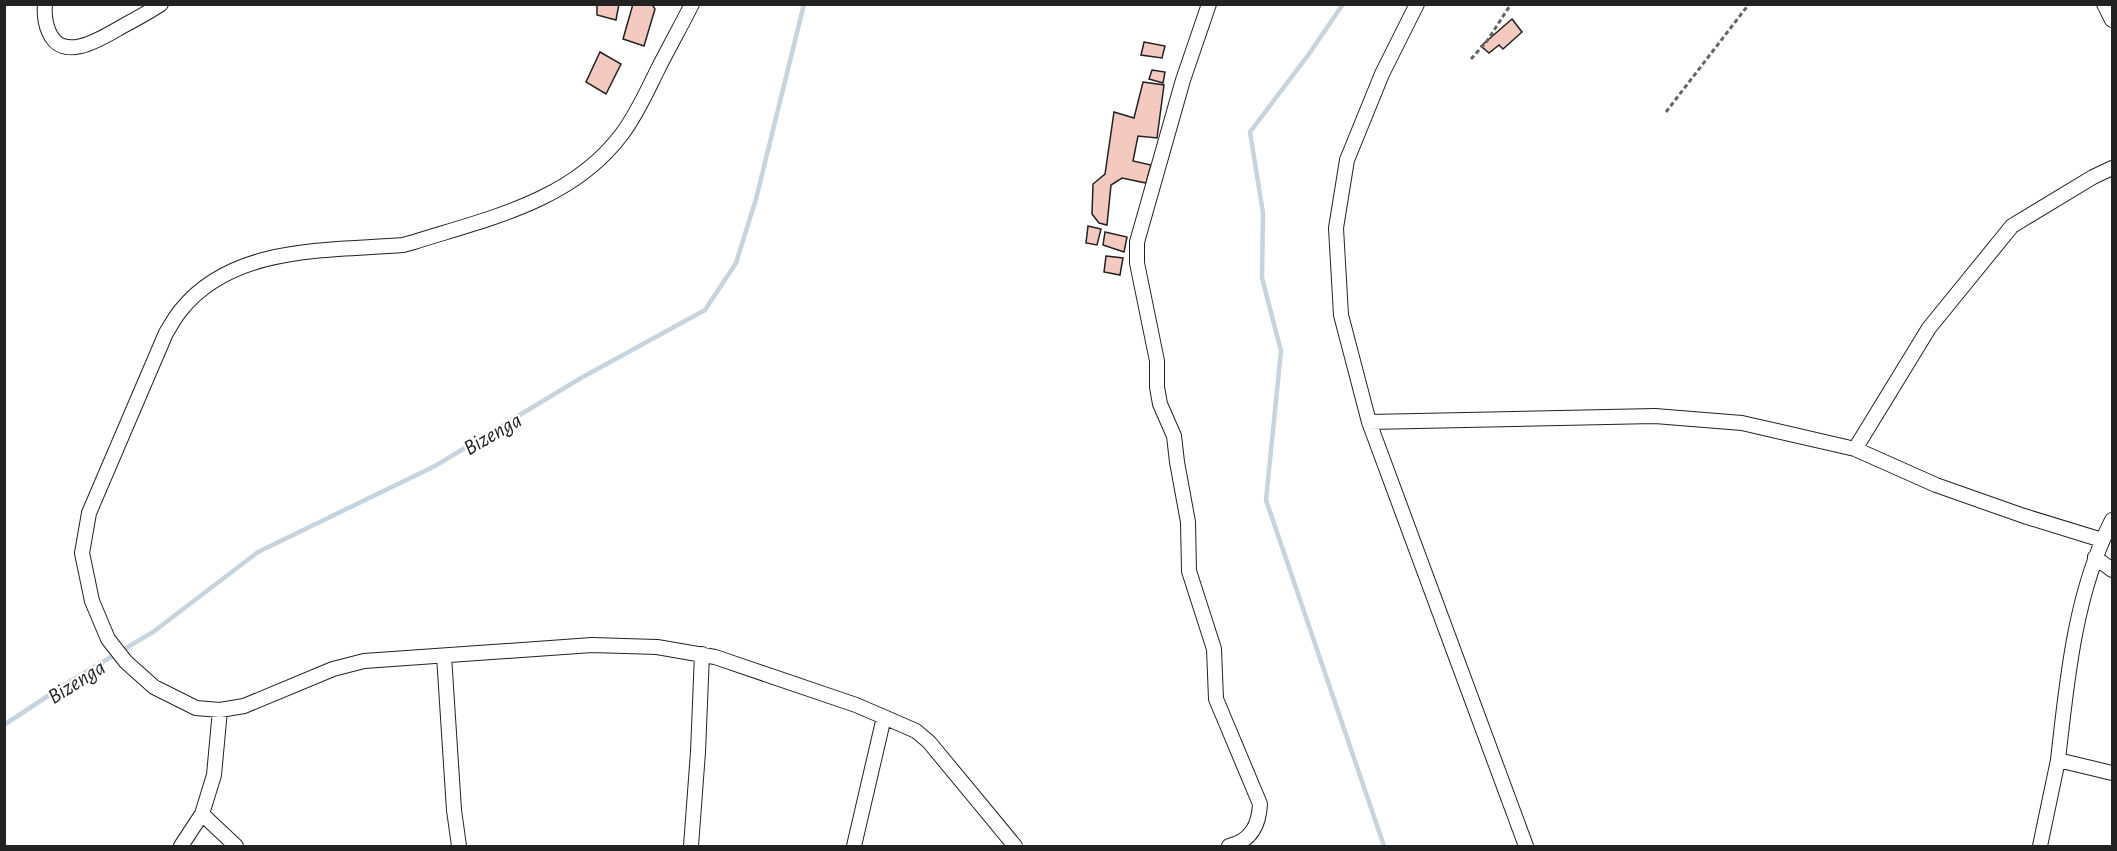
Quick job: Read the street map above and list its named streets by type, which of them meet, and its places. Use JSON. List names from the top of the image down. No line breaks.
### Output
{"water":["Bizenga"]}
